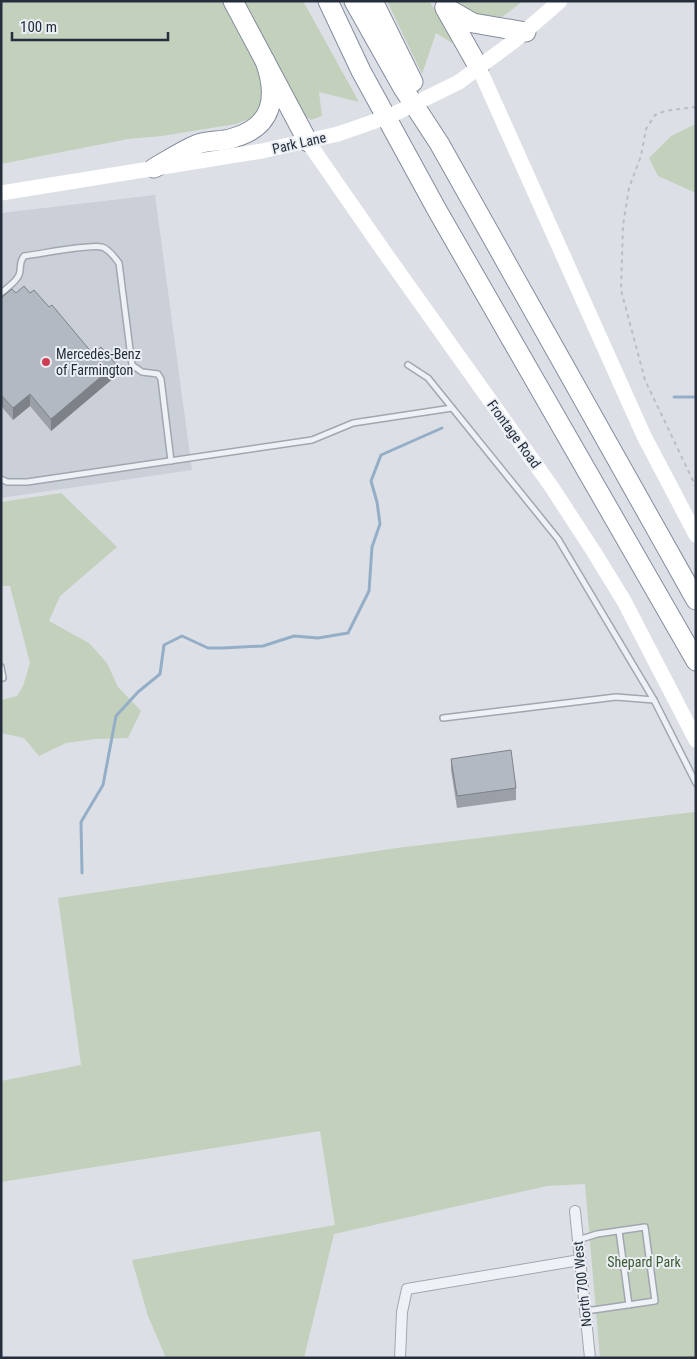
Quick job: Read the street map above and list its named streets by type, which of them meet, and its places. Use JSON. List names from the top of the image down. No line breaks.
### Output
{"streets":{"main road":["Park Lane","Frontage Road"],"street":["North 700 West"]},"crossings":[["Park Lane","Frontage Road"]],"parks":["Shepard Park"],"places":["Mercedes-Benz of Farmington"],"scale_bar":"100 m"}
